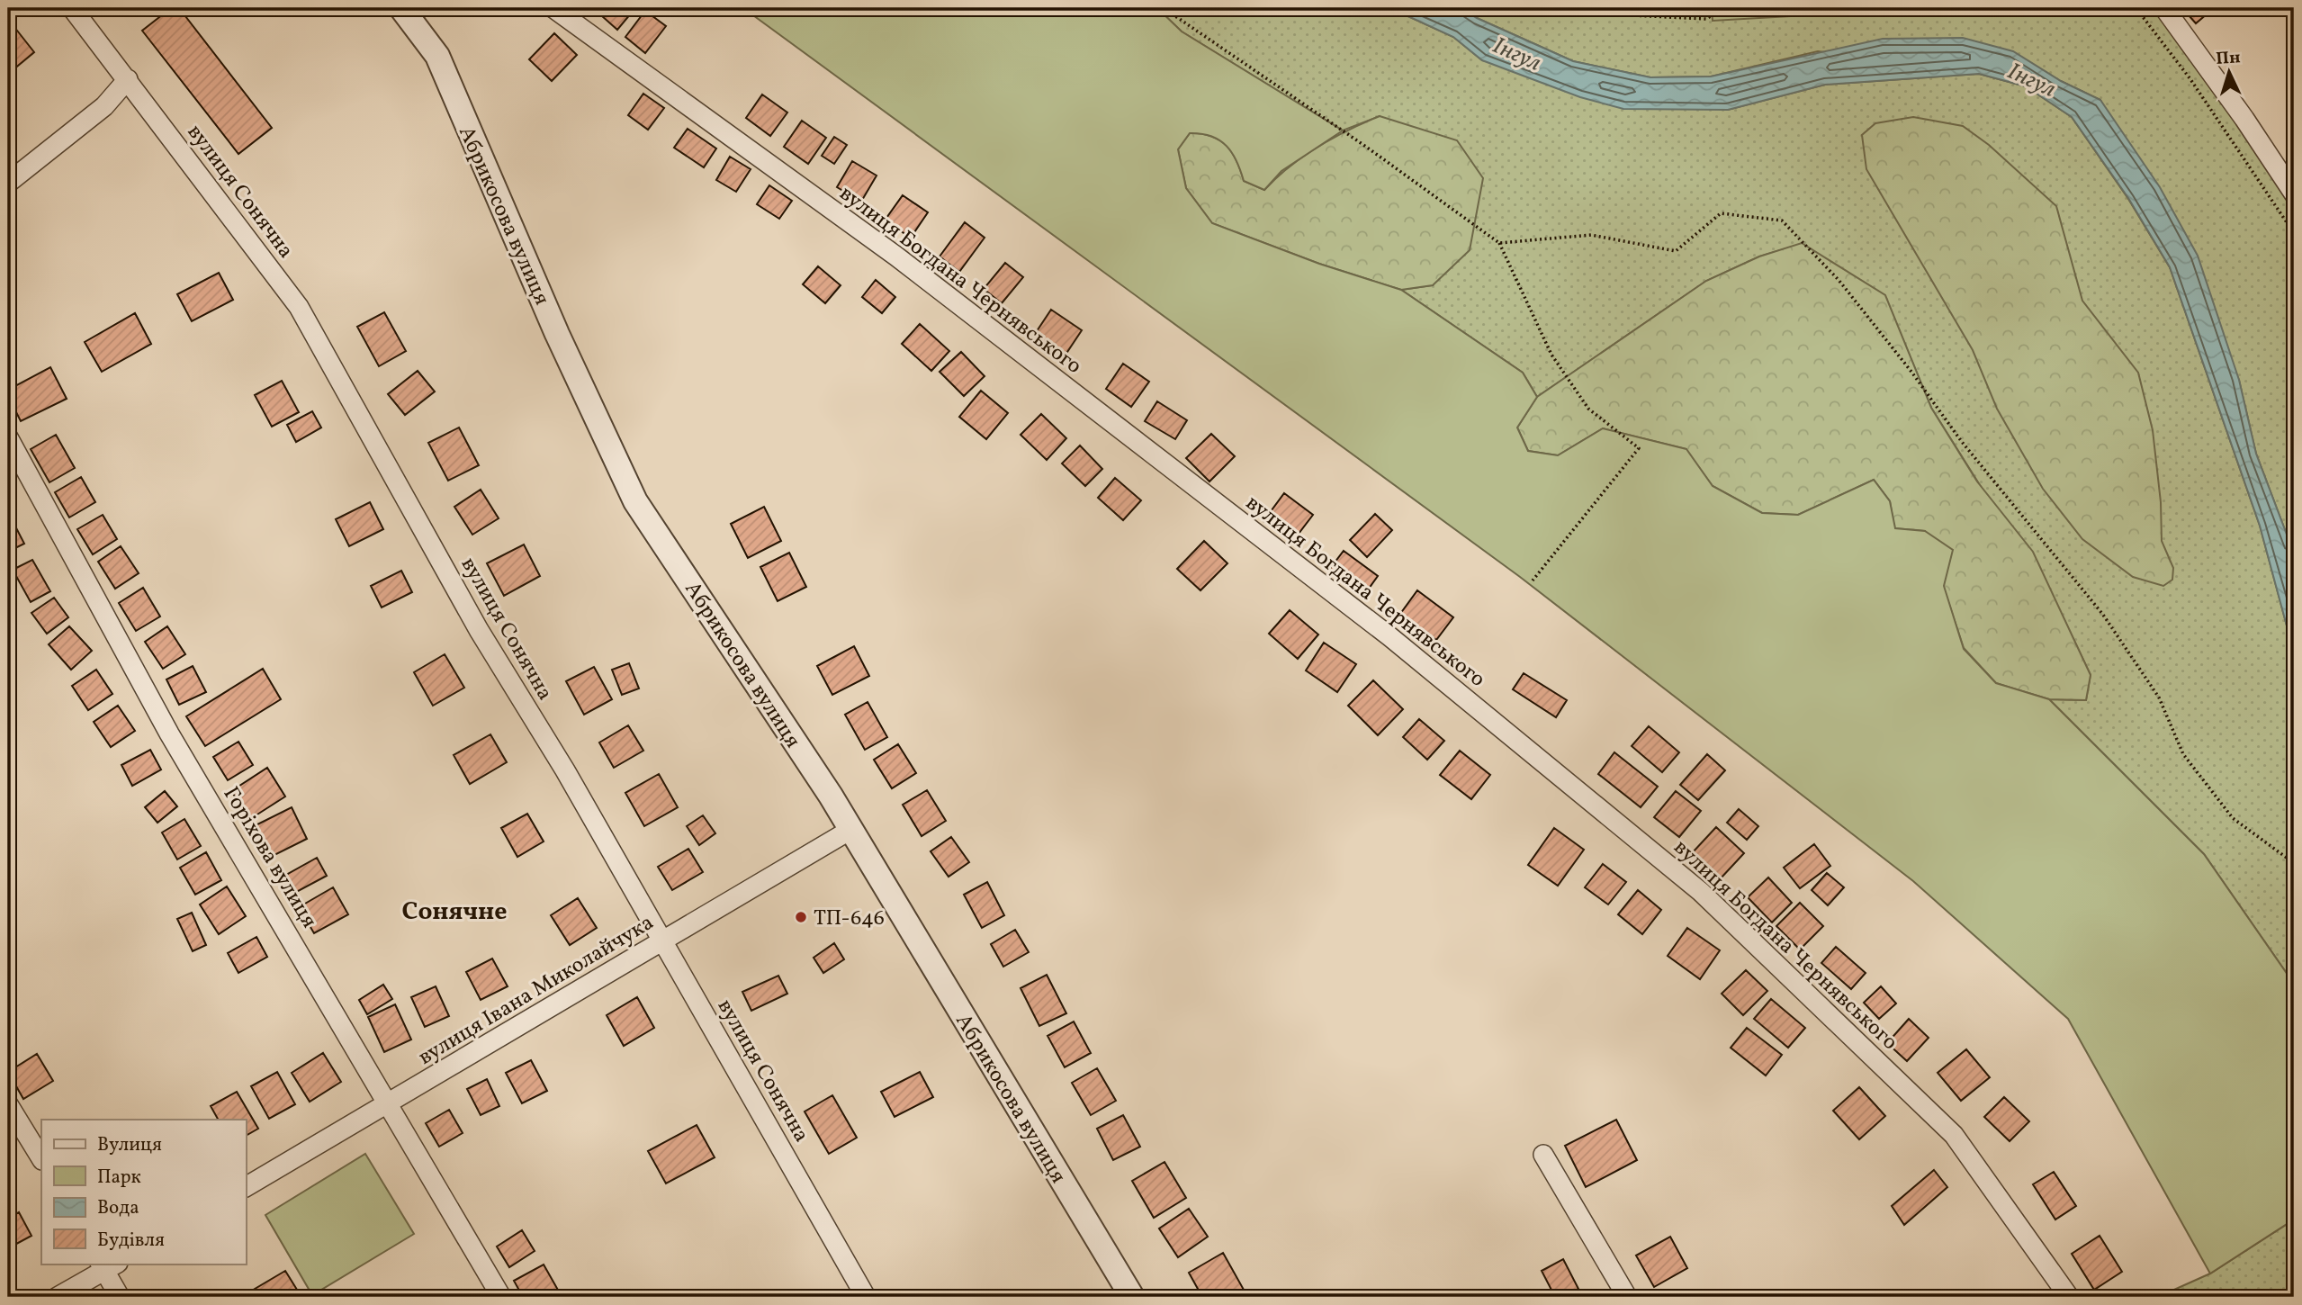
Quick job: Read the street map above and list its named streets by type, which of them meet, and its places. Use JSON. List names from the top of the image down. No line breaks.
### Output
{"streets":{"street":["вулиця Сонячна","Абрикосова вулиця","вулиця Богдана Чернявського","Горіхова вулиця","вулиця Івана Миколайчука"]},"crossings":[["вулиця Сонячна","вулиця Івана Миколайчука"],["Абрикосова вулиця","вулиця Івана Миколайчука"],["Горіхова вулиця","вулиця Івана Миколайчука"]],"districts":["Сонячне"],"water":["Інгул"],"places":["ТП-646"],"legend":["Вулиця","Парк","Вода","Будівля"],"north":"top"}
